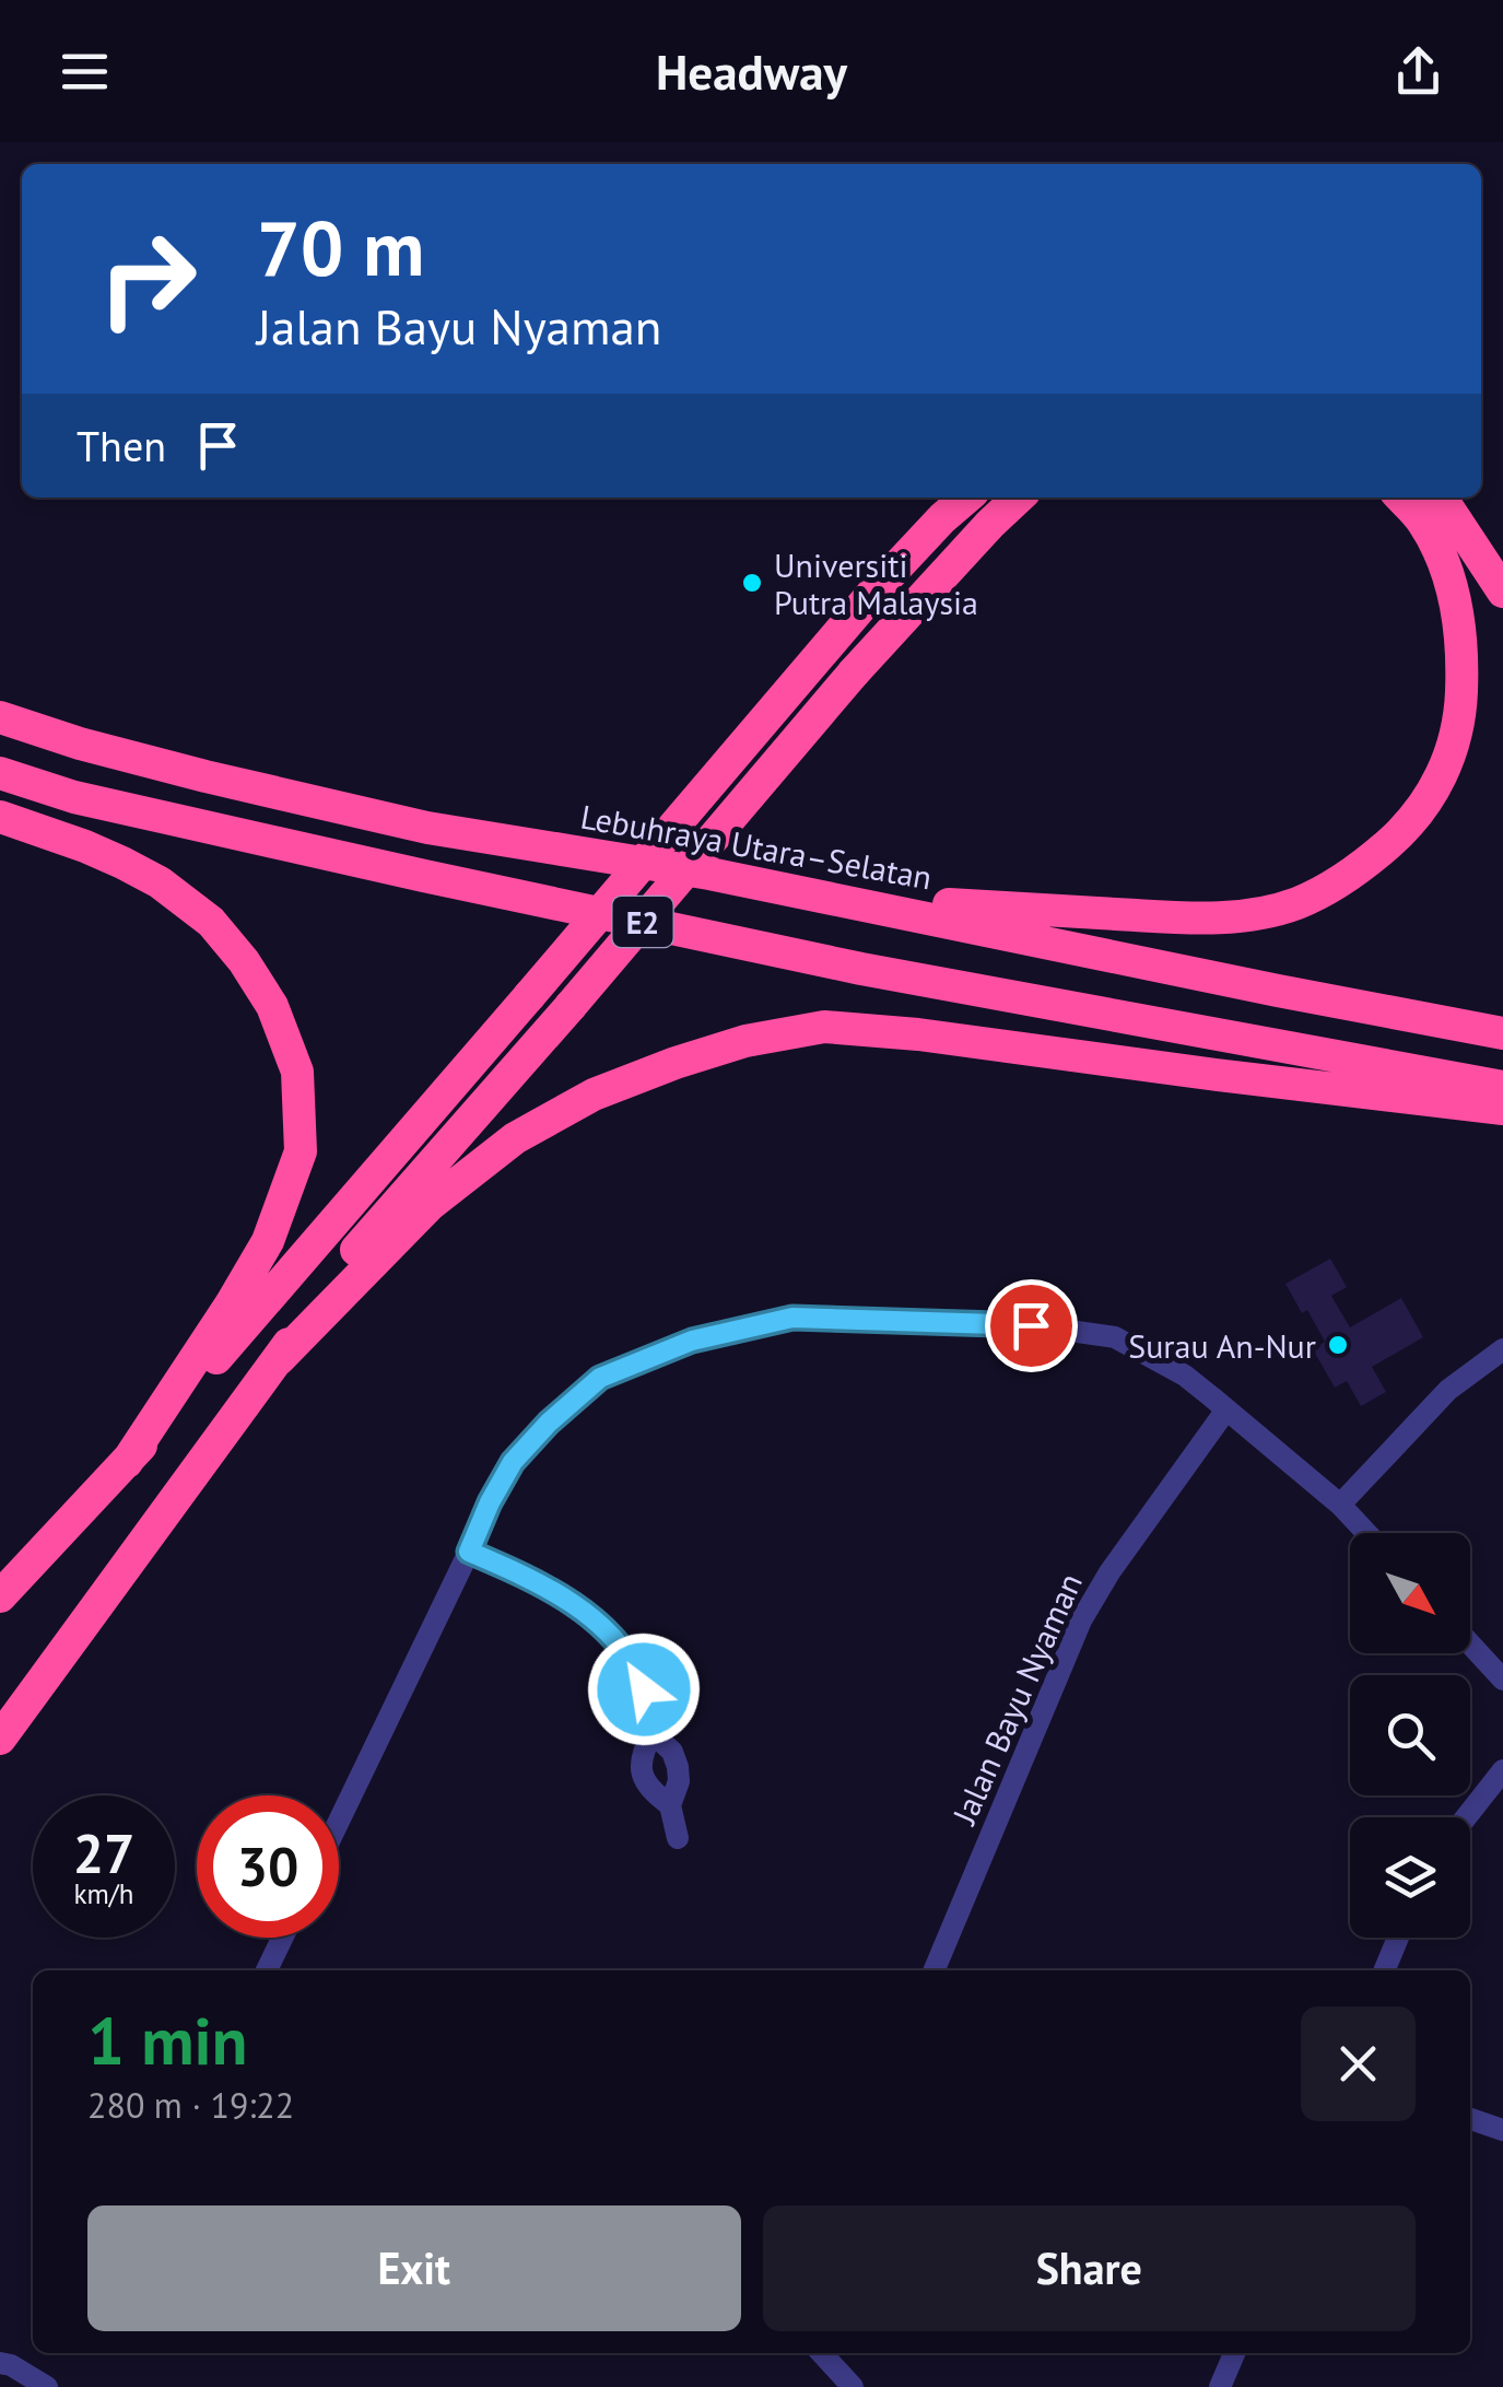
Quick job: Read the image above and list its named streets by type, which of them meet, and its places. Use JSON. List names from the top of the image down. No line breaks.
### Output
{"streets":{"highway":["Lebuhraya Utara–Selatan","E2"],"street":["Jalan Bayu Nyaman"]},"places":["Universiti Putra Malaysia","Surau An-Nur"],"north":"bottom right","page":{"header":"Headway","turn":["70 m","Jalan Bayu Nyaman"],"then":"Then","speed":"27 km/h","limit":"30","heading":["1 min","280 m · 19:22"],"buttons":["Exit","Share"]}}
